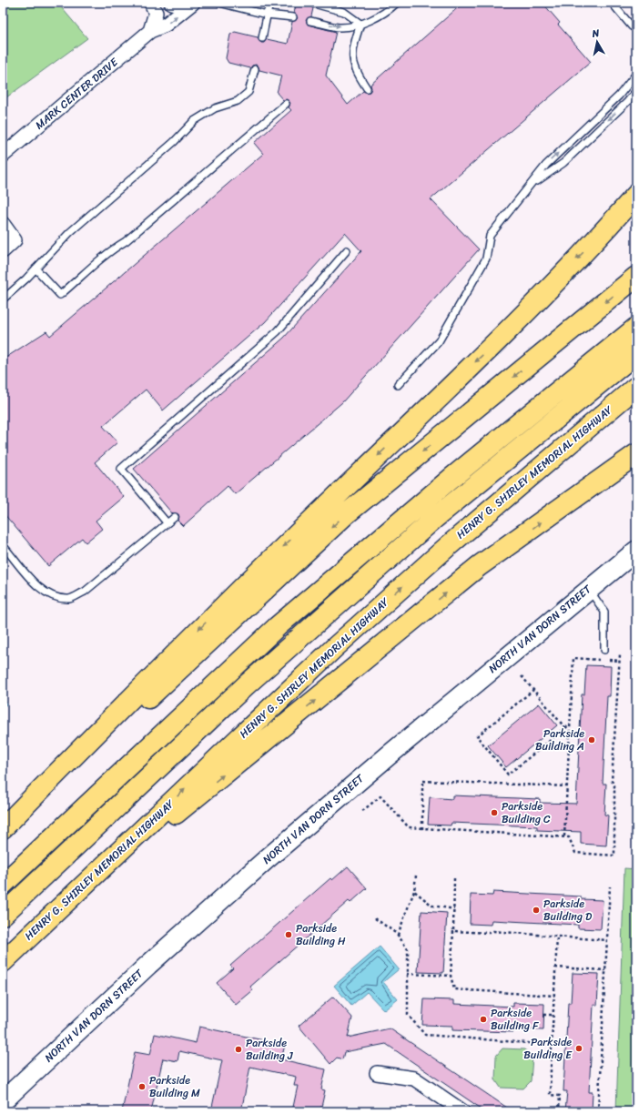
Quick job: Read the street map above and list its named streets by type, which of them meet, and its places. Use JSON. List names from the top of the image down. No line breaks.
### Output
{"streets":{"highway":["HENRY G. SHIRLEY MEMORIAL HIGHWAY"],"main road":["NORTH VAN DORN STREET"],"street":["MARK CENTER DRIVE"]},"places":["Parkside Building A","Parkside Building C","Parkside Building D","Parkside Building H","Parkside Building F","Parkside Building E","Parkside Building J","Parkside Building M"],"north":"top"}
